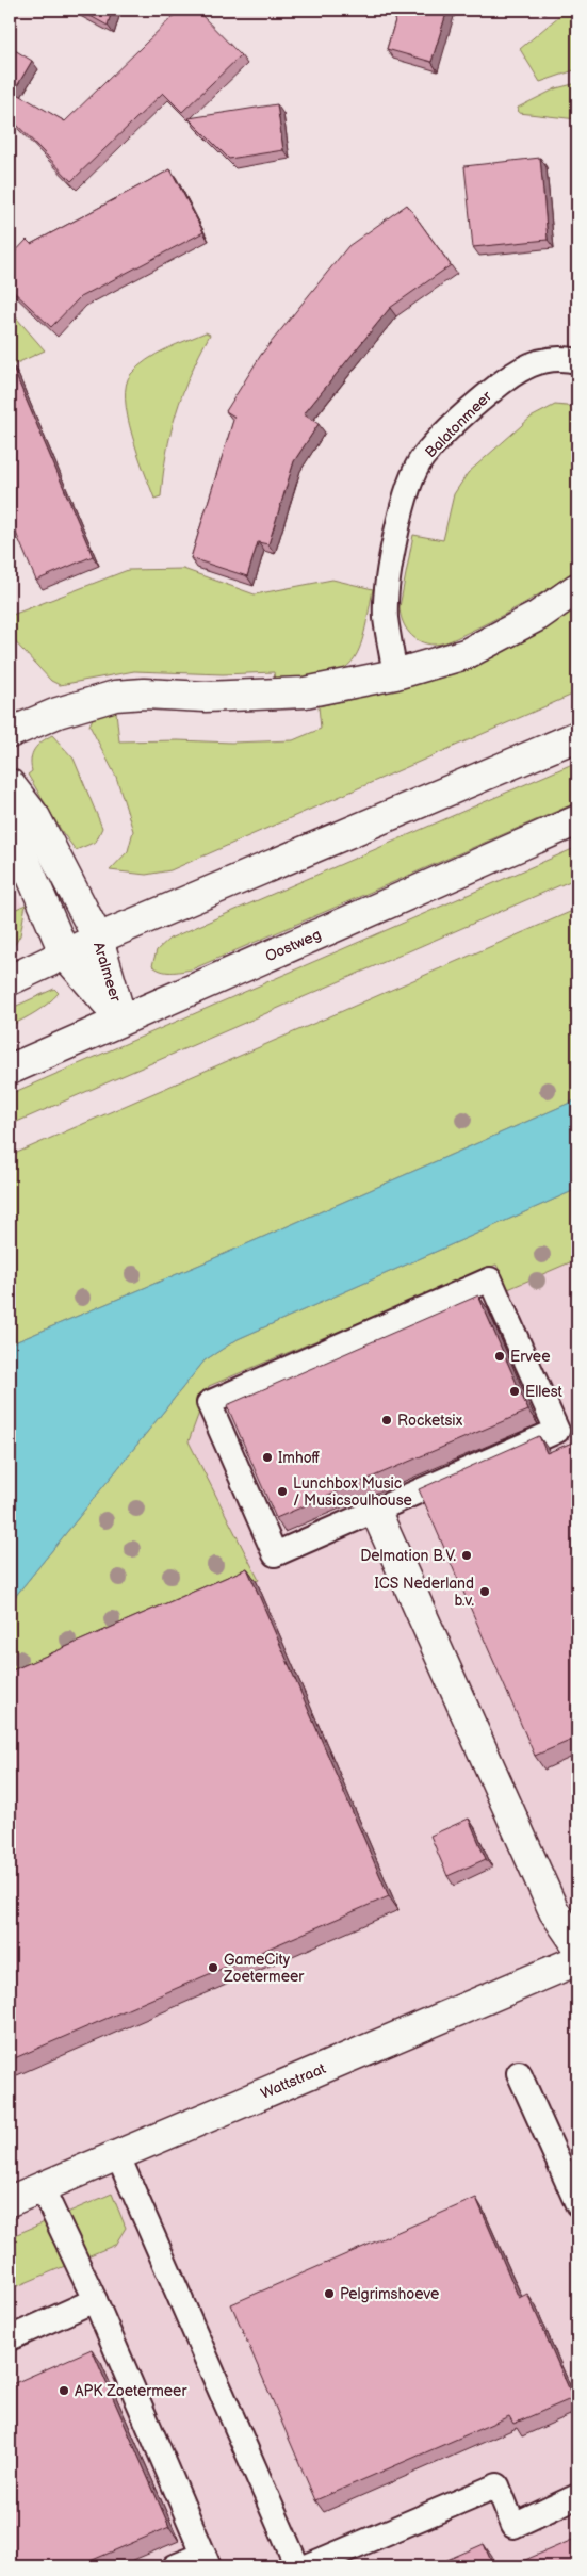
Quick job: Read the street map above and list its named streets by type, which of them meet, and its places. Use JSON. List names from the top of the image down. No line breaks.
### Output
{"streets":{"street":["Oostweg","Aralmeer","Wattstraat"],"lane":["Balatonmeer"]},"crossings":[["Oostweg","Aralmeer"]],"places":["Ervee","Ellest","Rocketsix","Imhoff","Lunchbox Music / Musicsoulhouse","Delmation B.V.","ICS Nederland b.v.","GameCity Zoetermeer","Pelgrimshoeve","APK Zoetermeer"]}
